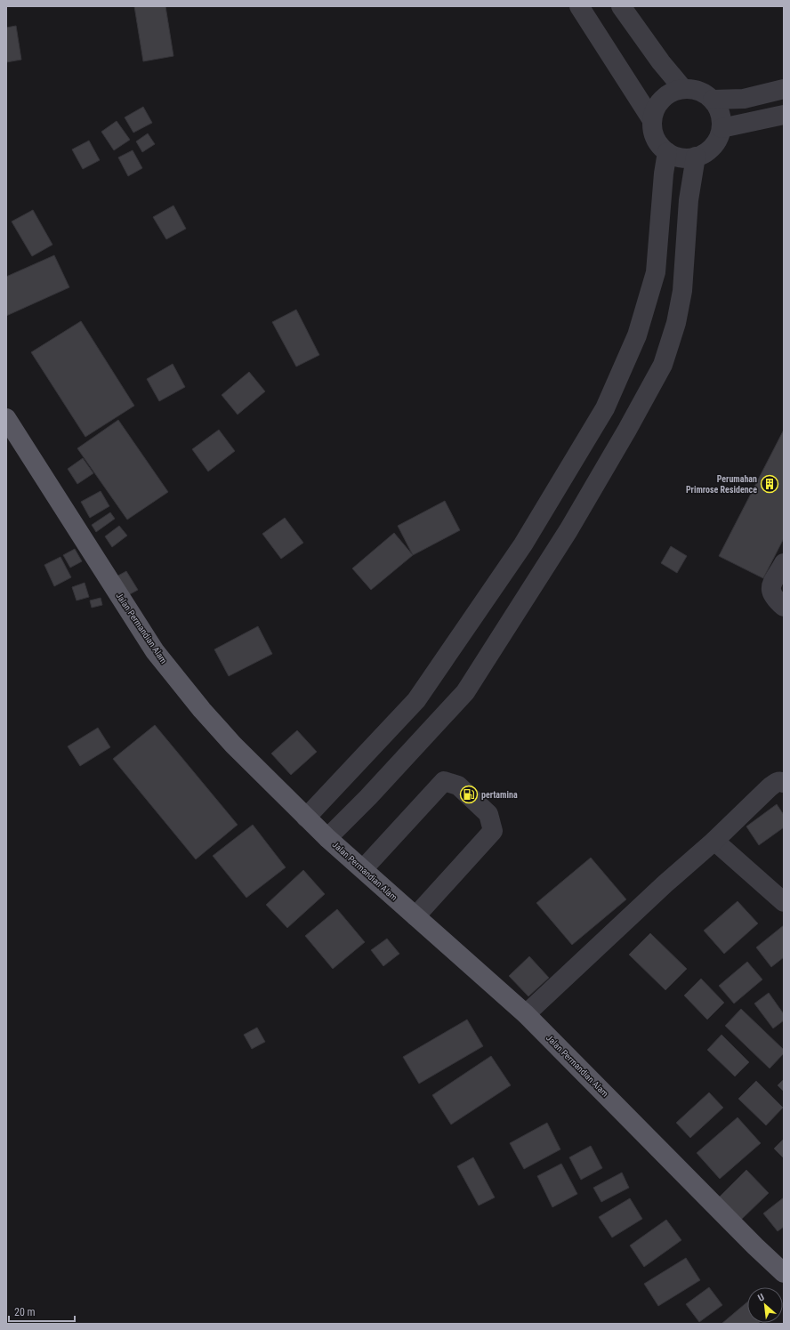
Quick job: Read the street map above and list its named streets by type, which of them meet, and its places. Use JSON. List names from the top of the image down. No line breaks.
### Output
{"streets":{"main road":["Jalan Permandian Alam"]},"places":{"building":["Perumahan Primrose Residence"],"fuel station":["pertamina"]},"scale_bar":"20 m","north":"top left"}
